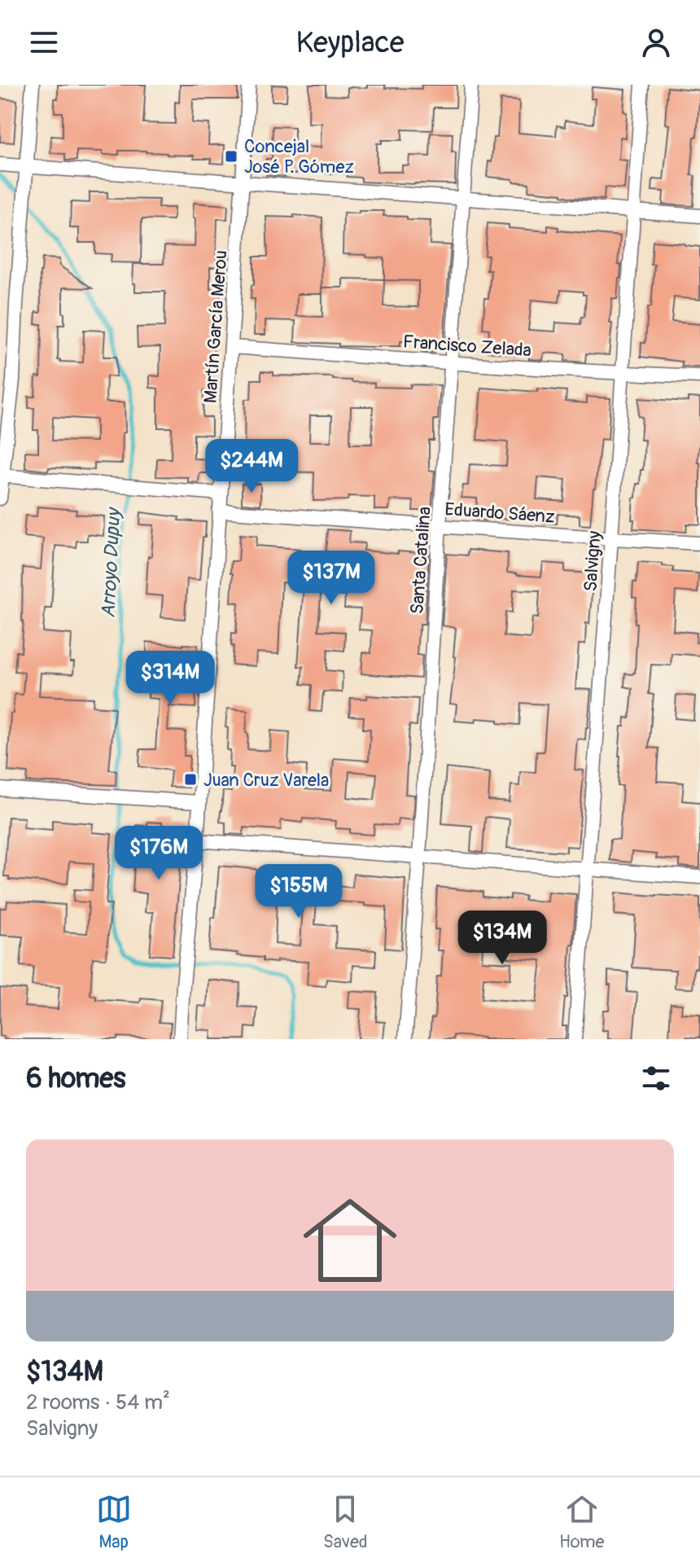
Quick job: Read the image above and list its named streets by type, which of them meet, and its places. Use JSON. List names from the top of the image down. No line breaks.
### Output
{"streets":{"street":["Martín García Merou","Francisco Zelada","Eduardo Sáenz","Santa Catalina","Salvigny"]},"crossings":[["Martín García Merou","Francisco Zelada"],["Martín García Merou","Eduardo Sáenz"],["Francisco Zelada","Santa Catalina"],["Francisco Zelada","Salvigny"],["Eduardo Sáenz","Santa Catalina"],["Eduardo Sáenz","Salvigny"]],"water":["Arroyo Dupuy"],"places":{"transit":["Concejal José P. Gómez","Juan Cruz Varela"]},"page":{"header":"Keyplace","price":["$244M","$137M","$314M","$176M","$155M","$134M"],"heading":"6 homes","list":[{"name":"$134M","note":"2 rooms · 54 m² · Salvigny"}],"tabs":["Map","Saved","Home"]}}
